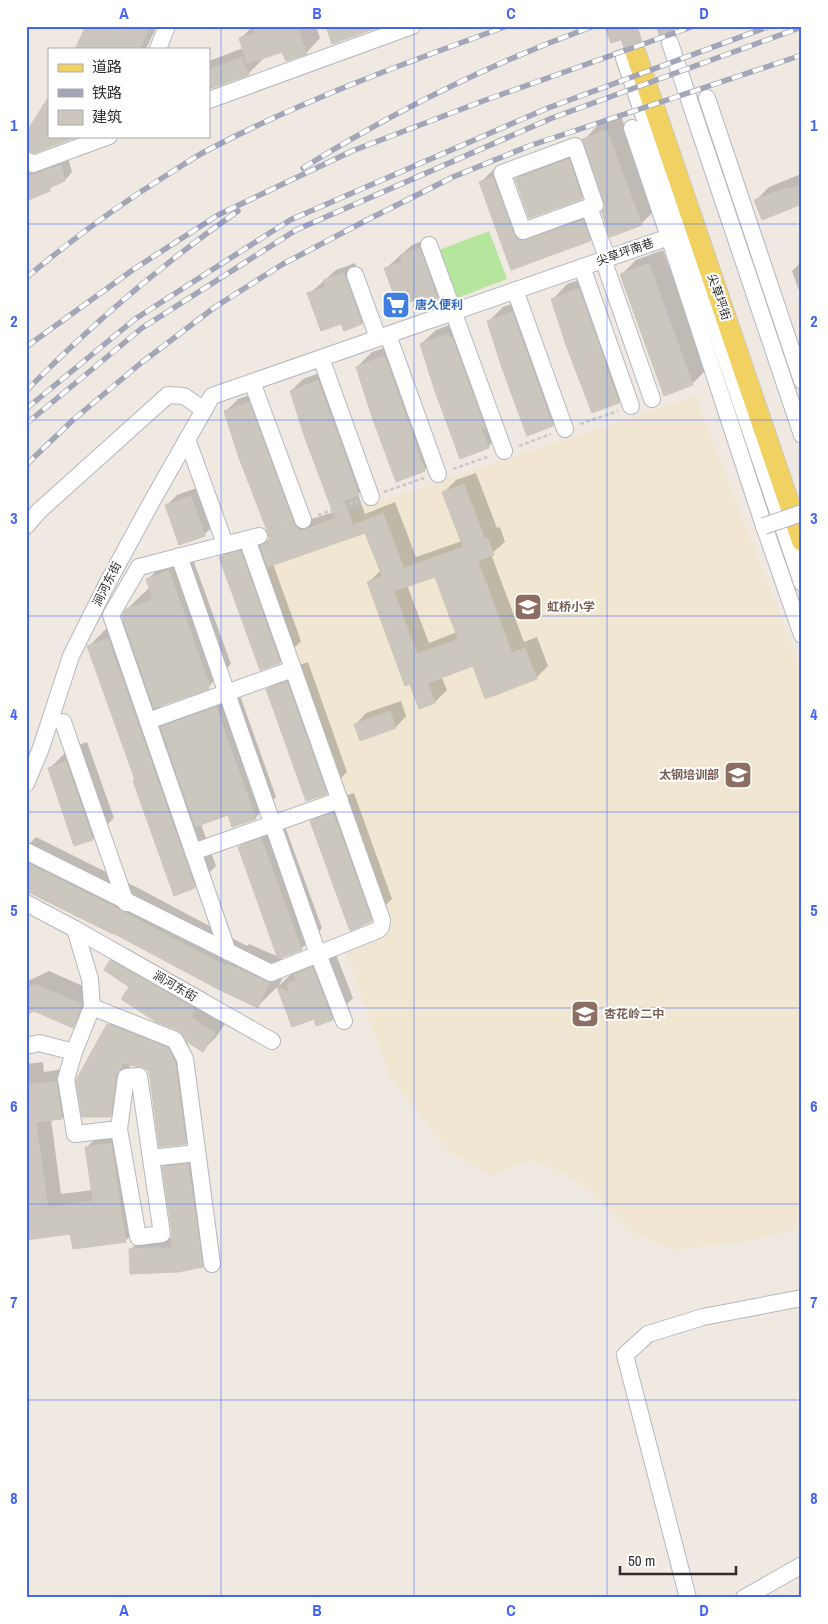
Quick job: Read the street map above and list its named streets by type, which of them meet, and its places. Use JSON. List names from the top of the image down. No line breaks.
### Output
{"streets":{"main road":["尖草坪街"],"street":["尖草坪南巷","涧河东街"]},"crossings":[["尖草坪南巷","涧河东街"]],"places":{"supermarket":["唐久便利"],"school or university":["虹桥小学","太钢培训部","杏花岭二中"]},"legend":["道路","铁路","建筑"],"scale_bar":"50 m","grid":{"columns":["A","B","C","D"],"rows":["1","2","3","4","5","6","7","8"]}}
